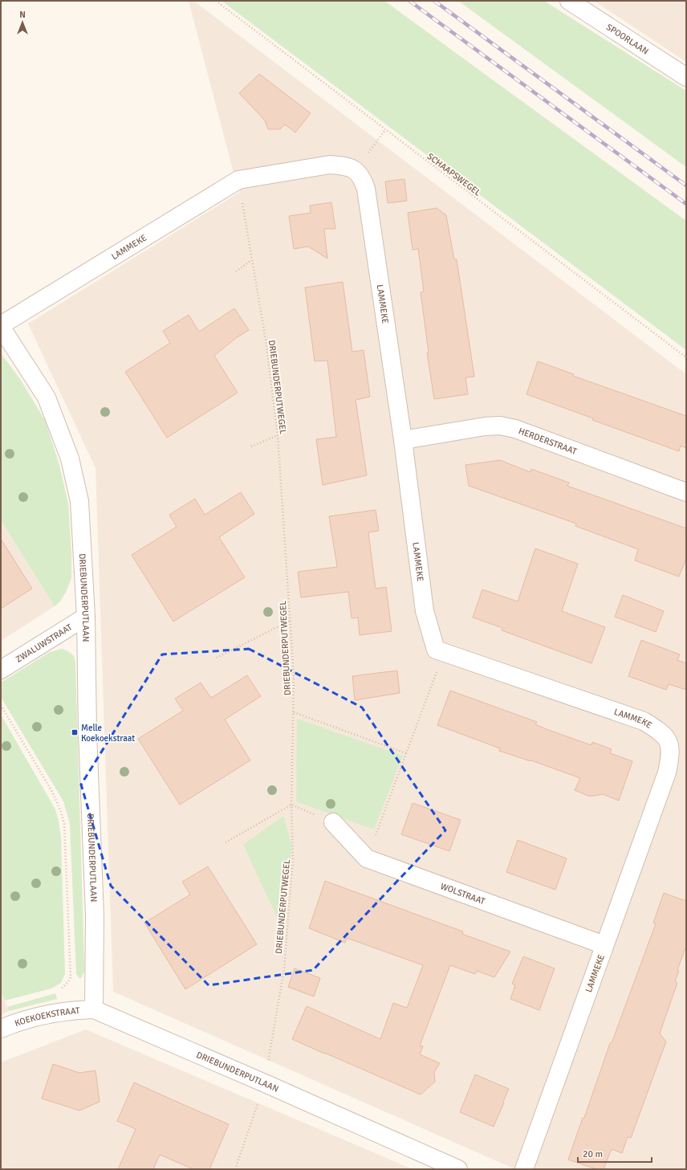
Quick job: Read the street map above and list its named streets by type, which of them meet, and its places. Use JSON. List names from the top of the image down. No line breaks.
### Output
{"streets":{"street":["SPOORLAAN","LAMMEKE","HERDERSTRAAT","DRIEBUNDERPUTLAAN","ZWALUWSTRAAT","WOLSTRAAT","KOEKOEKSTRAAT"],"path":["SCHAAPSWEGEL","DRIEBUNDERPUTWEGEL"]},"crossings":[["LAMMEKE","DRIEBUNDERPUTWEGEL"],["LAMMEKE","HERDERSTRAAT"],["LAMMEKE","DRIEBUNDERPUTLAAN"],["LAMMEKE","WOLSTRAAT"],["DRIEBUNDERPUTWEGEL","DRIEBUNDERPUTLAAN"],["DRIEBUNDERPUTLAAN","ZWALUWSTRAAT"],["DRIEBUNDERPUTLAAN","KOEKOEKSTRAAT"]],"places":{"transit":["Melle Koekoekstraat"]},"scale_bar":"20 m","north":"top"}
